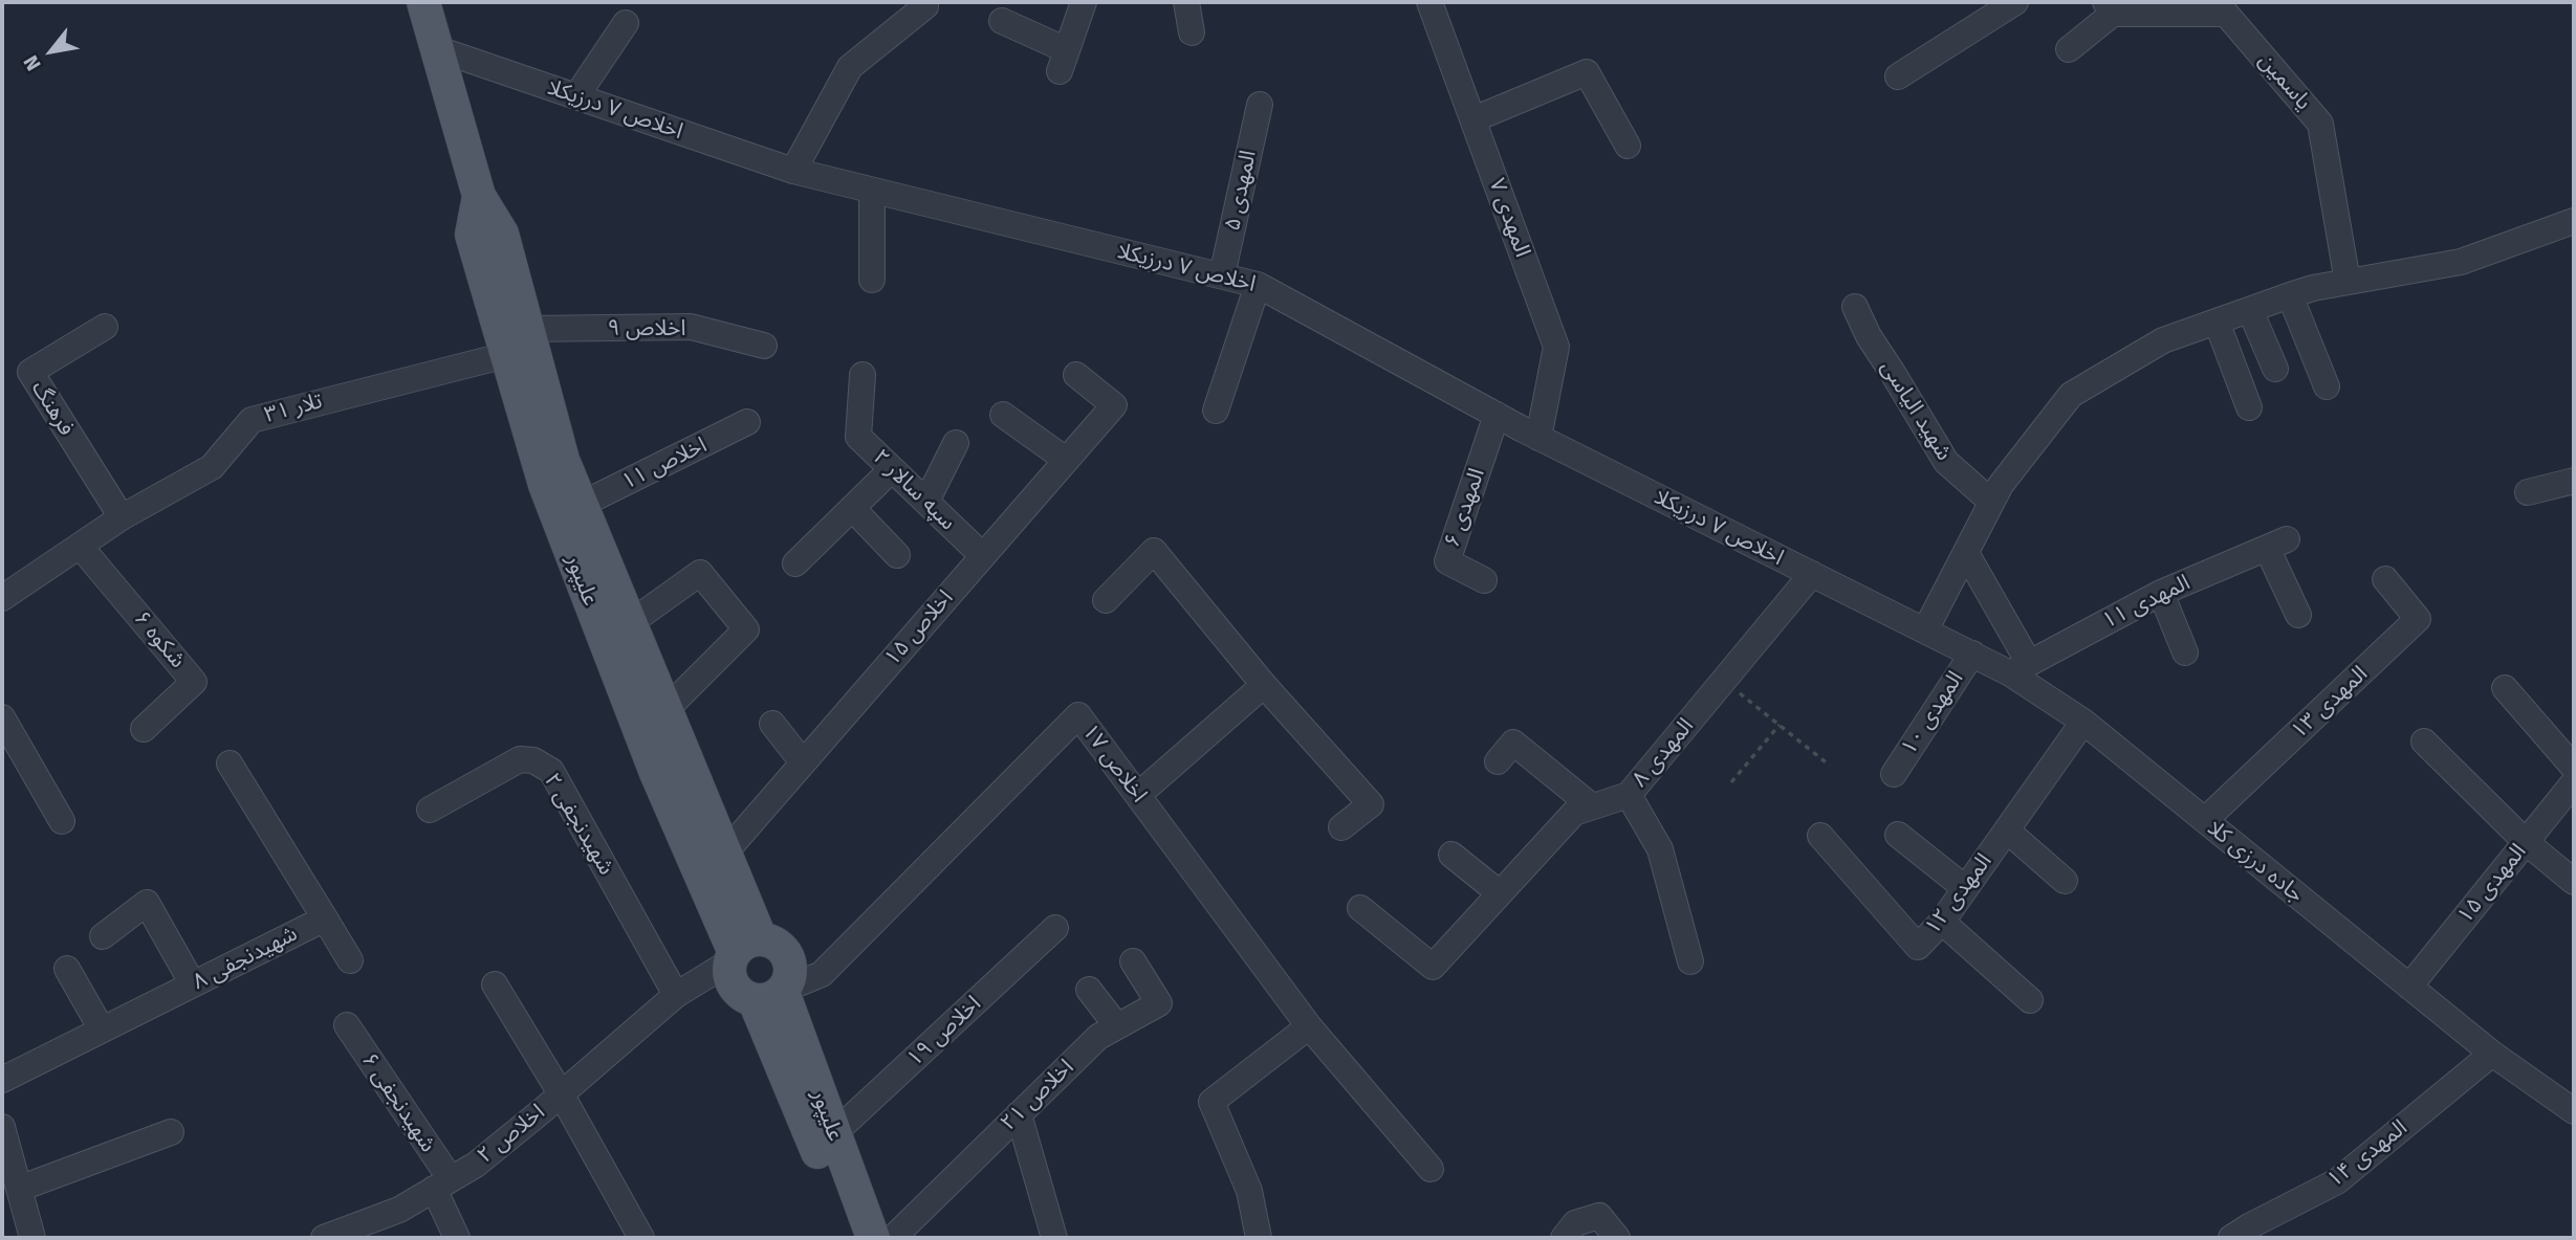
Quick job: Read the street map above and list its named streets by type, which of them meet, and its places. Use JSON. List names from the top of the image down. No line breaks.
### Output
{"streets":{"main road":["علیپور"],"street":["یاسمین","اخلاص ۷ درزیکلا","المهدی ۵","المهدی ۷","اخلاص ۹","فرهنگ","تلار ۳۱","شهید الیاسی","اخلاص ۱۱","سپه سالار ۲","المهدی ۶","المهدی ۱۱","اخلاص ۱۵","شکوه ۶","المهدی ۱۳","المهدی ۱۰","المهدی ۸","اخلاص ۱۷","شهیدنجفی ۲","جاده درزی کلا","المهدی ۱۵","المهدی ۱۲","شهیدنجفی ۸","اخلاص ۱۹","اخلاص ۲۱","شهیدنجفی ۶","اخلاص ۲","المهدی ۱۴"]},"crossings":[["اخلاص ۷ درزیکلا","المهدی ۵"],["اخلاص ۷ درزیکلا","المهدی ۷"],["اخلاص ۷ درزیکلا","المهدی ۶"],["اخلاص ۷ درزیکلا","علیپور"],["اخلاص ۷ درزیکلا","المهدی ۸"],["اخلاص ۷ درزیکلا","جاده درزی کلا"],["اخلاص ۹","علیپور"],["فرهنگ","تلار ۳۱"],["تلار ۳۱","علیپور"],["تلار ۳۱","شکوه ۶"],["اخلاص ۱۱","علیپور"],["سپه سالار ۲","اخلاص ۱۵"],["علیپور","اخلاص ۱۵"],["علیپور","اخلاص ۱۷"],["علیپور","اخلاص ۱۹"],["علیپور","اخلاص ۲"],["المهدی ۱۱","جاده درزی کلا"],["المهدی ۱۳","جاده درزی کلا"],["المهدی ۱۰","جاده درزی کلا"],["اخلاص ۱۷","اخلاص ۲"],["شهیدنجفی ۲","اخلاص ۲"],["جاده درزی کلا","المهدی ۱۵"],["جاده درزی کلا","المهدی ۱۲"],["جاده درزی کلا","المهدی ۱۴"],["شهیدنجفی ۶","اخلاص ۲"]],"north":"bottom left"}
